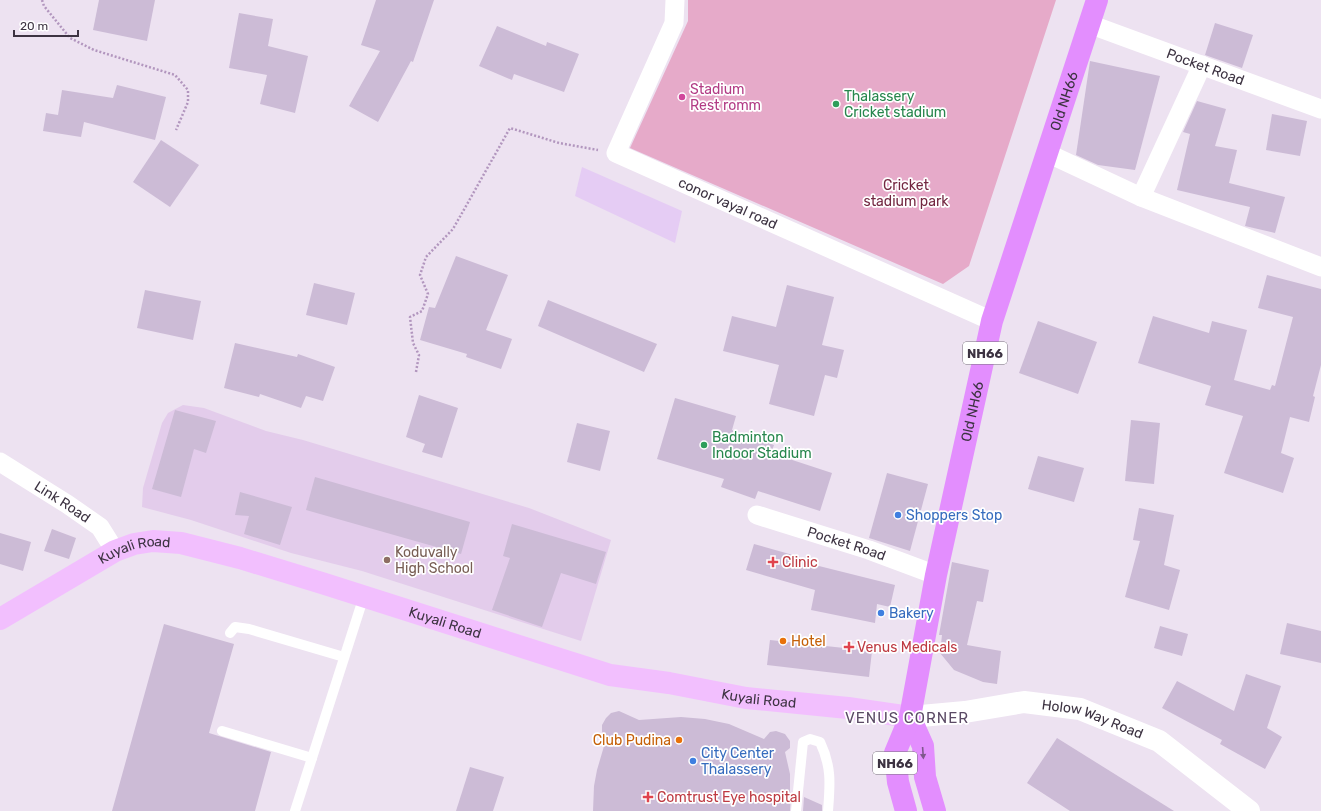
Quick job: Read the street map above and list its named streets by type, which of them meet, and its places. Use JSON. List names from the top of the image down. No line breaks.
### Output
{"streets":{"main road":["Old NH66","NH66","Kuyali Road"],"street":["Pocket Road","conor vayal road","Link Road","Holow Way Road"]},"crossings":[["Pocket Road","Old NH66"],["Old NH66","conor vayal road"],["Old NH66","NH66"],["Old NH66","Kuyali Road"],["Old NH66","Holow Way Road"],["NH66","Kuyali Road"],["NH66","Holow Way Road"],["Link Road","Kuyali Road"],["Kuyali Road","Holow Way Road"]],"districts":["VENUS CORNER"],"parks":["Cricket stadium park"],"places":{"other":["Stadium Rest romm","Thalassery Cricket stadium","Badminton Indoor Stadium","Shoppers Stop","Koduvally High School","Bakery","Hotel","Club Pudina","City Center Thalassery"],"health":["Clinic","Venus Medicals","Comtrust Eye hospital"]},"scale_bar":"20 m"}
